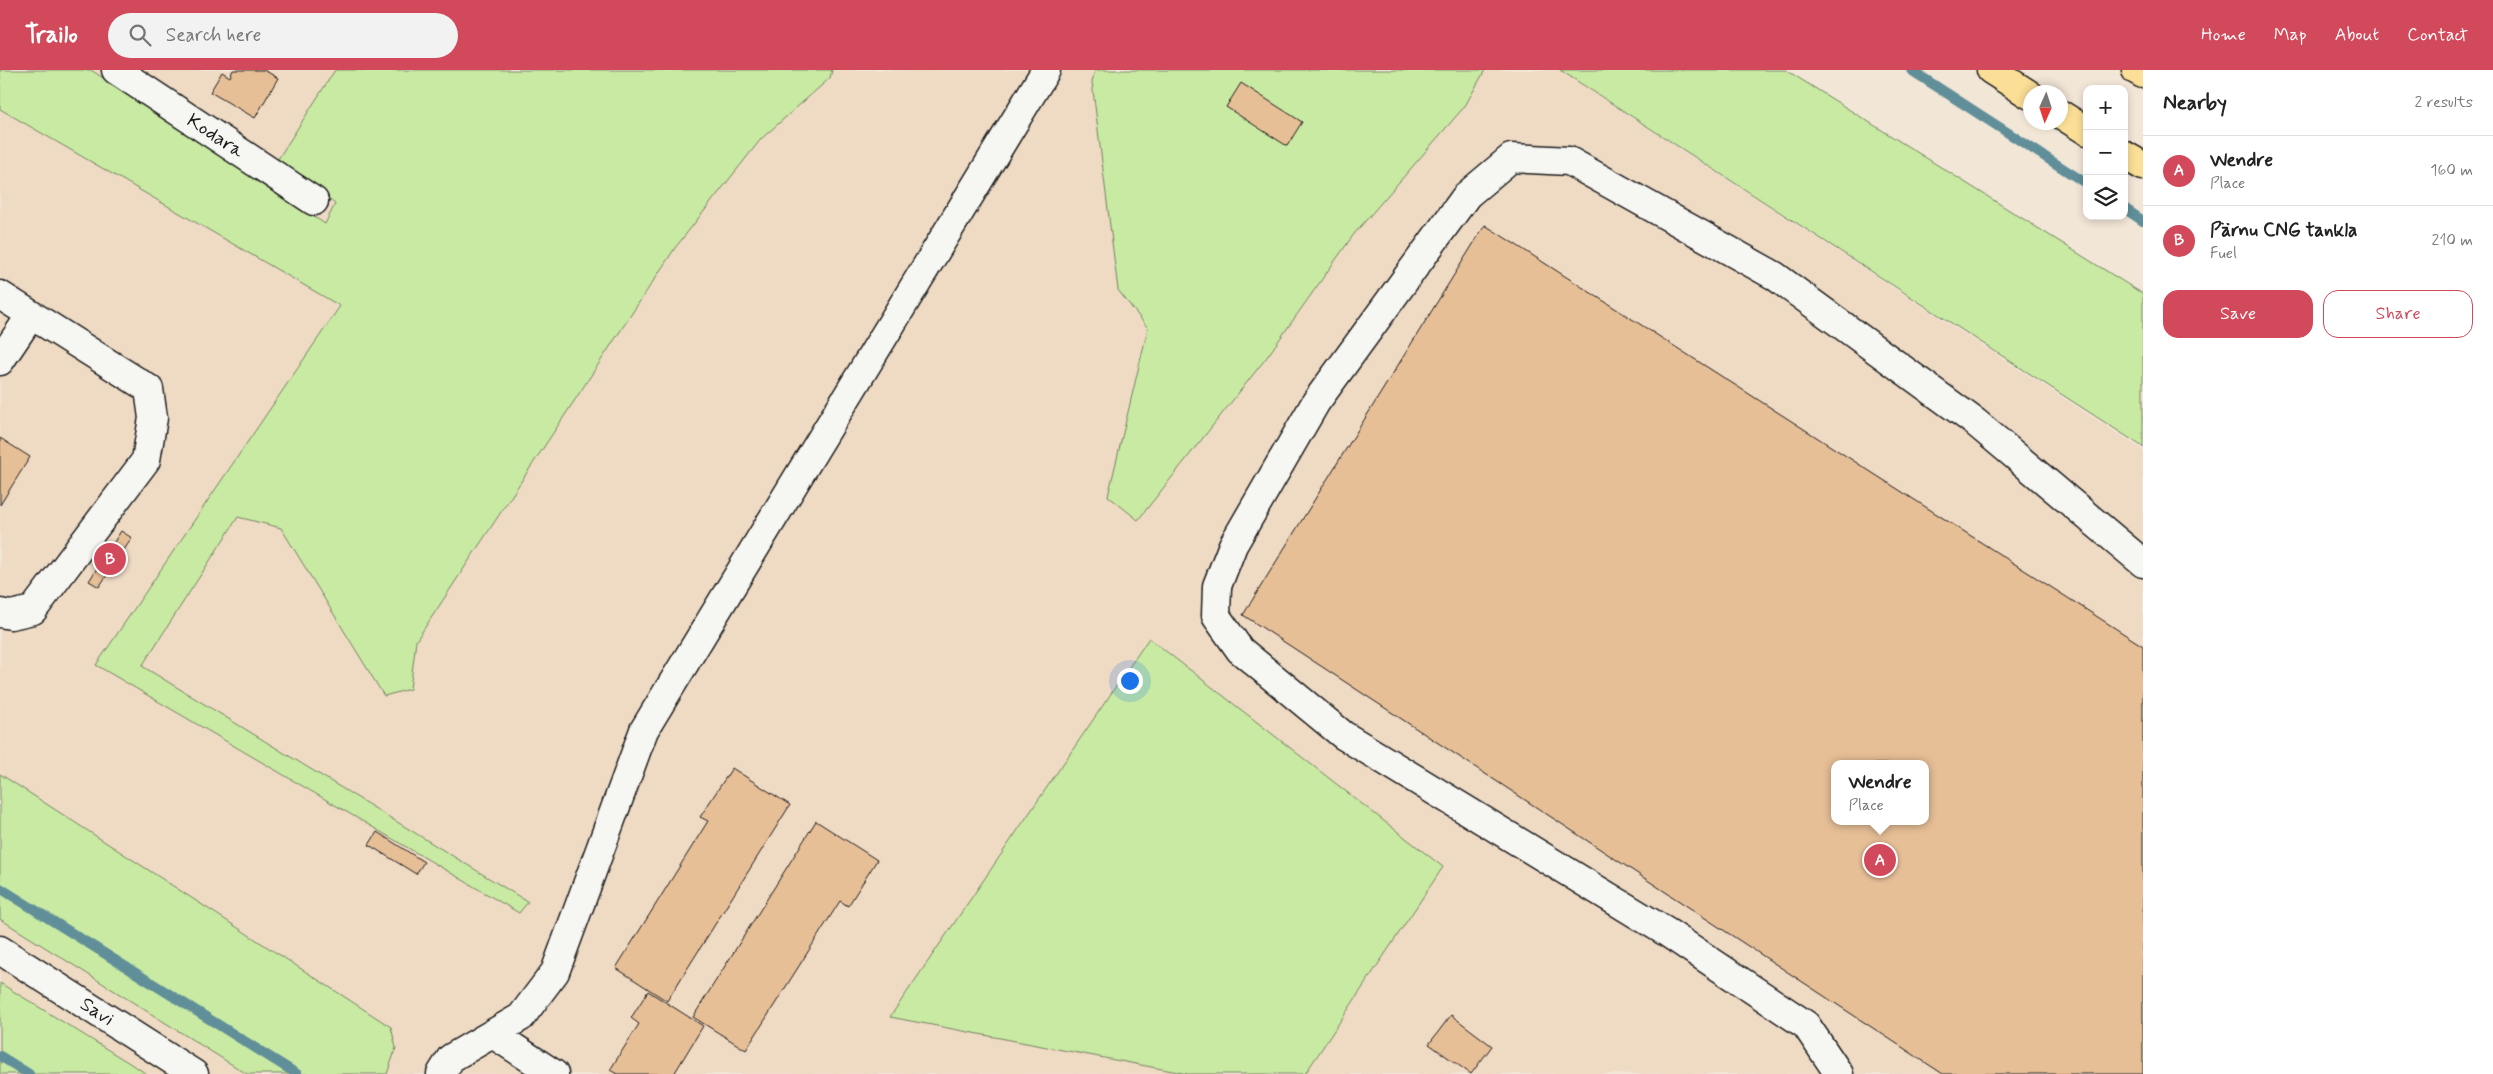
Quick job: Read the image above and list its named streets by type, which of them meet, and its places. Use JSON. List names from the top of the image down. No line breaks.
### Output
{"streets":{"street":["Kodara","Savi"]},"north":"bottom","page":{"header":"Trailo","search":"Search here","nav":["Home","Map","About","Contact"],"heading":["Nearby","2 results"],"map_buttons":["+","−"],"list":[{"mark":"A","name":"Wendre","note":"Place","value":"160 m"},{"mark":"B","name":"Pärnu CNG tankla","note":"Fuel","value":"210 m"}],"buttons":["Save","Share"],"pins":["B","A"],"popup":["Wendre","Place"]}}
